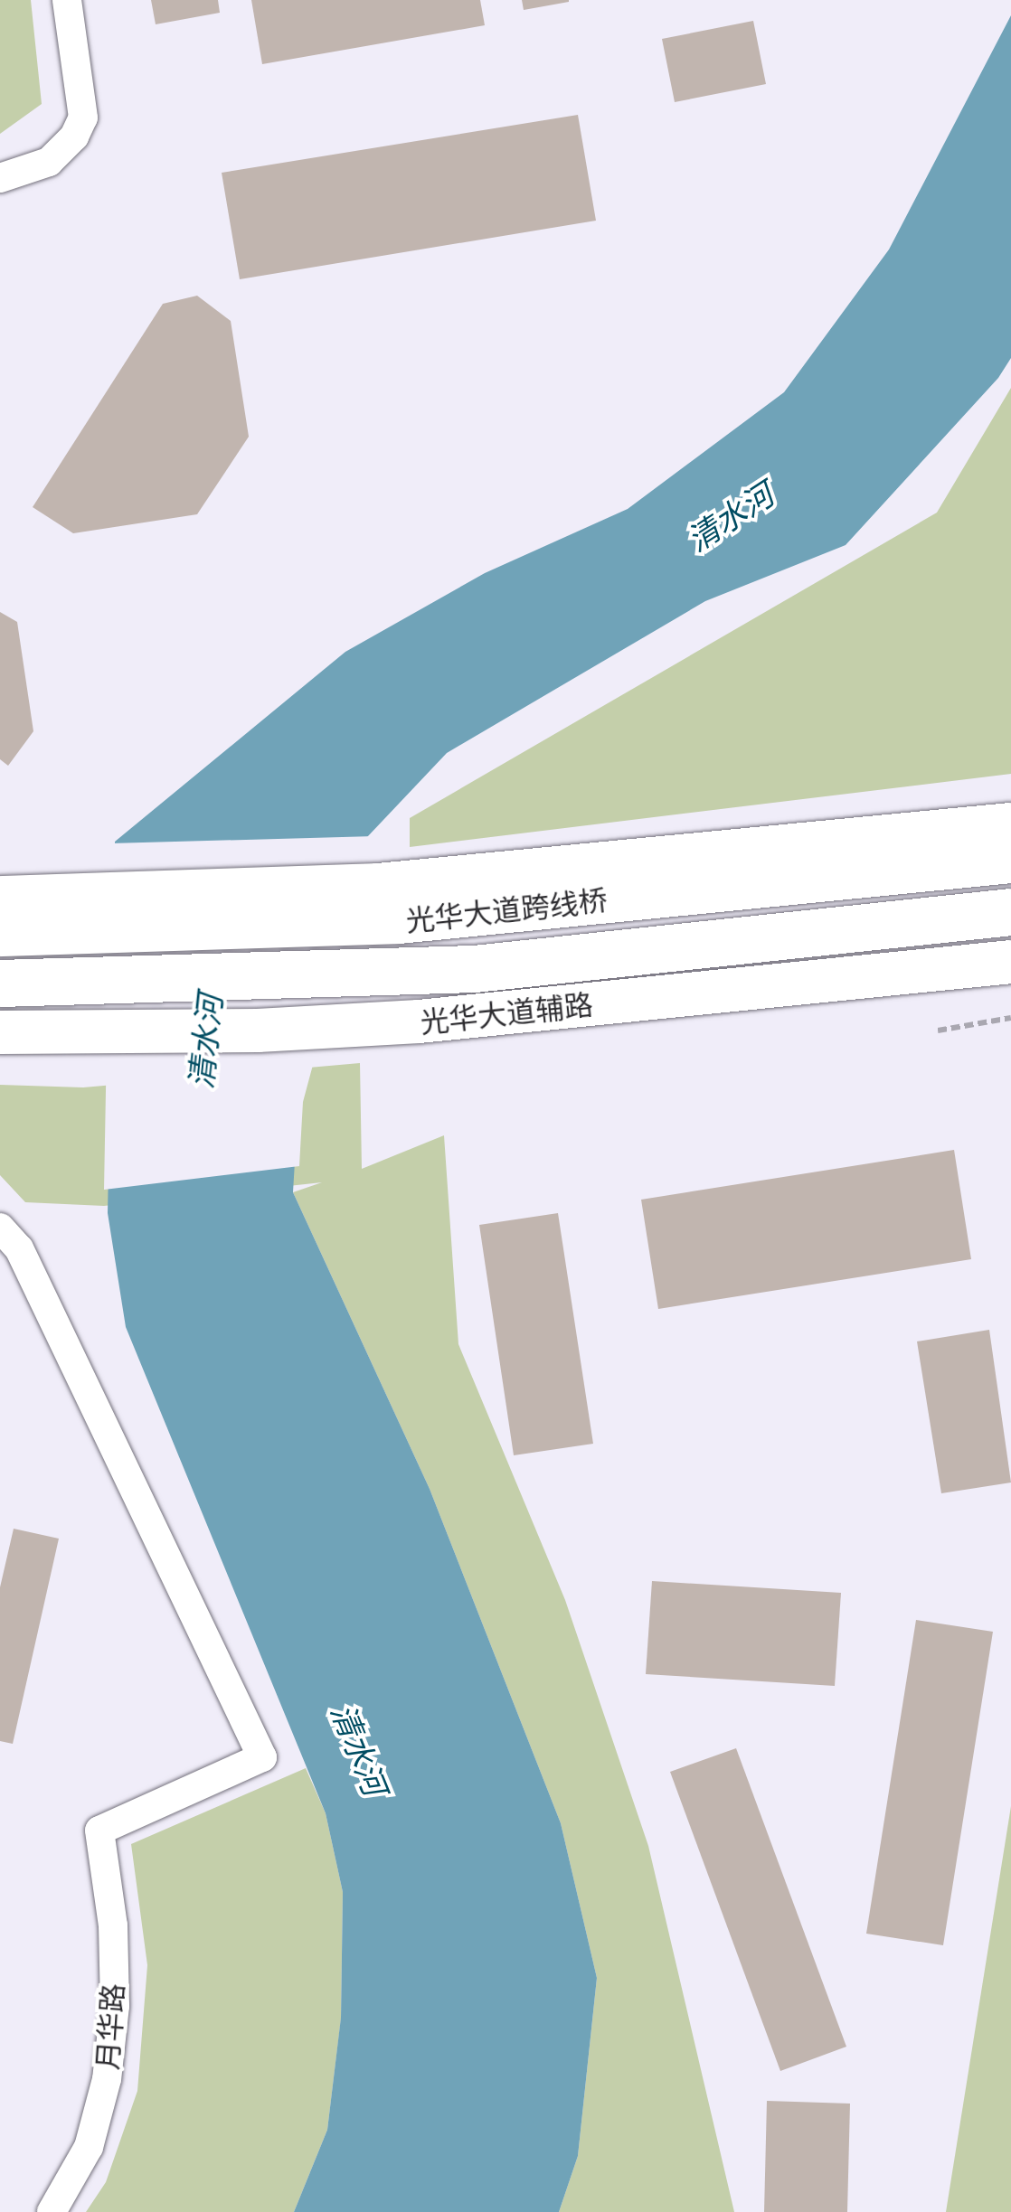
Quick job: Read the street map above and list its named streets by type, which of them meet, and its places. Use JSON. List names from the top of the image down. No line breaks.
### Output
{"streets":{"main road":["光华大道跨线桥"],"street":["光华大道辅路","月华路"]},"water":["清水河"]}
